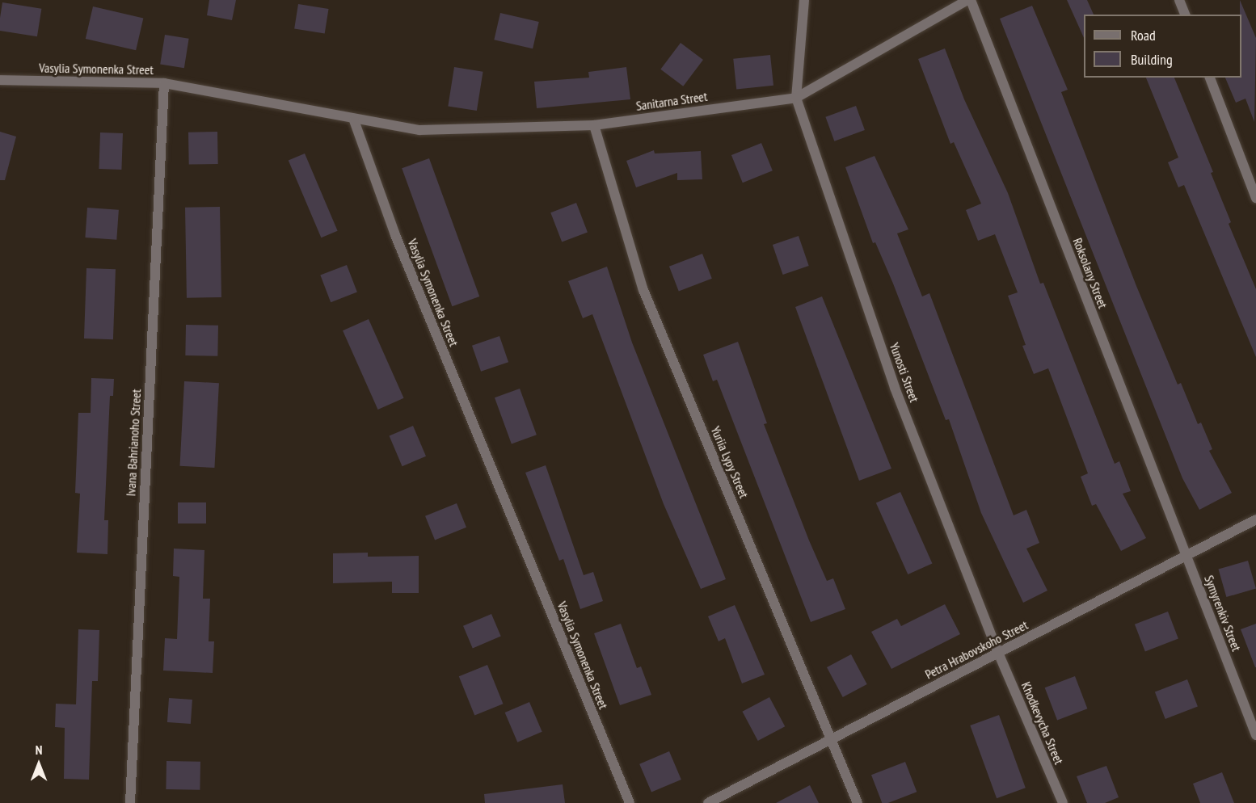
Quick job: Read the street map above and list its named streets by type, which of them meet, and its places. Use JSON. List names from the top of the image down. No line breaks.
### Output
{"streets":{"street":["Vasylia Symonenka Street","Sanitarna Street","Roksolany Street","Yunosti Street","Ivana Bahrianoho Street","Yuriia Lypy Street","Symyrenkiv Street","Petra Hrabovskoho Street","Khodkevycha Street"]},"crossings":[["Vasylia Symonenka Street","Sanitarna Street"],["Vasylia Symonenka Street","Ivana Bahrianoho Street"],["Sanitarna Street","Roksolany Street"],["Sanitarna Street","Yunosti Street"],["Sanitarna Street","Yuriia Lypy Street"],["Roksolany Street","Symyrenkiv Street"],["Roksolany Street","Petra Hrabovskoho Street"],["Yunosti Street","Petra Hrabovskoho Street"],["Yunosti Street","Khodkevycha Street"],["Yuriia Lypy Street","Petra Hrabovskoho Street"],["Symyrenkiv Street","Petra Hrabovskoho Street"],["Petra Hrabovskoho Street","Khodkevycha Street"]],"legend":["Road","Building"],"north":"top"}
